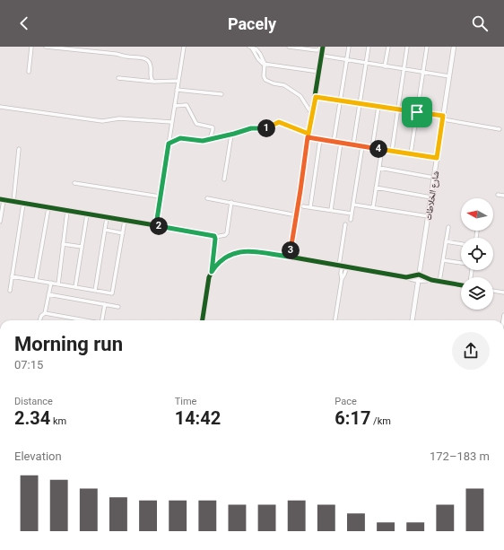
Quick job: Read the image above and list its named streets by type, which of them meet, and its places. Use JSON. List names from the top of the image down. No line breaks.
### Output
{"streets":{"main road":["شارع الخلاطات"]},"north":"left","page":{"header":"Pacely","pins":["1","4","2","3"],"heading":["Morning run","07:15"],"stats":[["Distance","2.34 km"],["Time","14:42"],["Pace","6:17 /km"]],"chart":["Elevation","172–183 m"]}}
